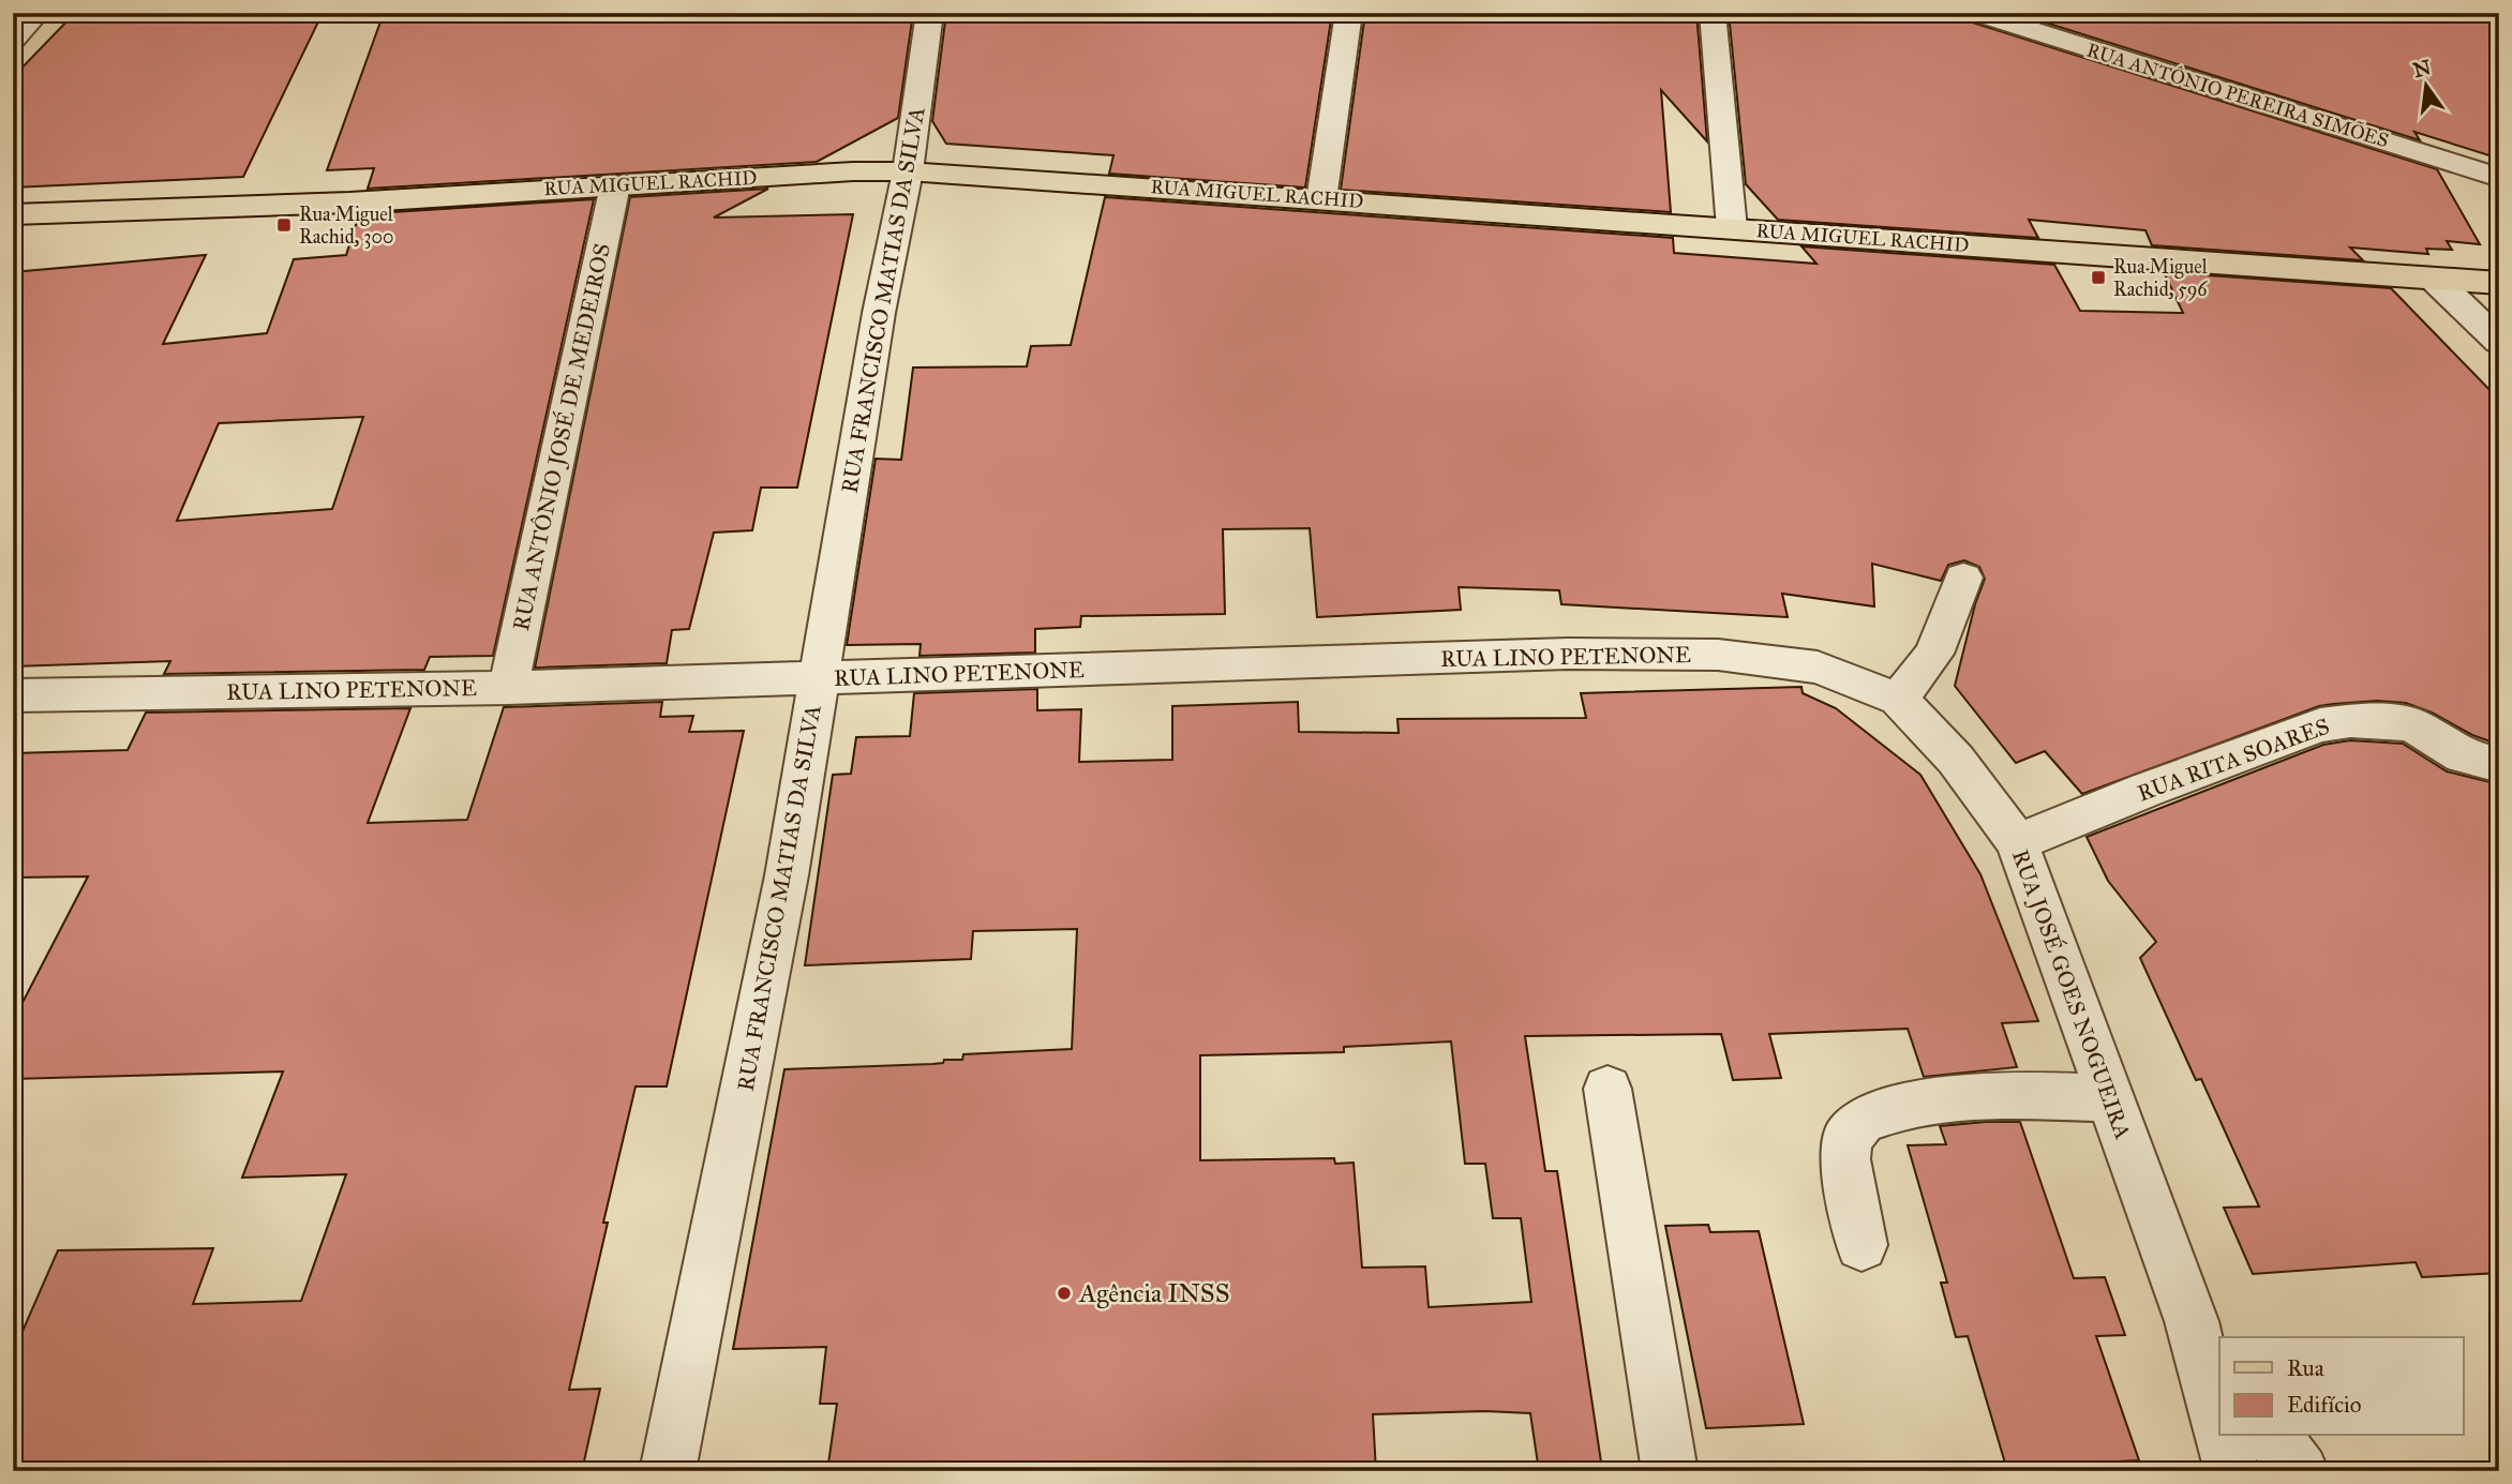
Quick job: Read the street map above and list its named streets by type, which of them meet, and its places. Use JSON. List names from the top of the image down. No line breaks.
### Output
{"streets":{"main road":["RUA MIGUEL RACHID"],"street":["RUA ANTÔNIO PEREIRA SIMÕES","RUA FRANCISCO MATIAS DA SILVA","RUA ANTÔNIO JOSÉ DE MEDEIROS","RUA LINO PETENONE","RUA RITA SOARES","RUA JOSÉ GOES NOGUEIRA"]},"crossings":[["RUA MIGUEL RACHID","RUA FRANCISCO MATIAS DA SILVA"],["RUA MIGUEL RACHID","RUA ANTÔNIO JOSÉ DE MEDEIROS"],["RUA FRANCISCO MATIAS DA SILVA","RUA LINO PETENONE"],["RUA ANTÔNIO JOSÉ DE MEDEIROS","RUA LINO PETENONE"],["RUA LINO PETENONE","RUA JOSÉ GOES NOGUEIRA"],["RUA RITA SOARES","RUA JOSÉ GOES NOGUEIRA"]],"places":{"transit":["Rua Miguel Rachid, 300","Rua Miguel Rachid, 596"],"other":["Agência INSS"]},"legend":["Rua","Edifício"],"north":"top"}
